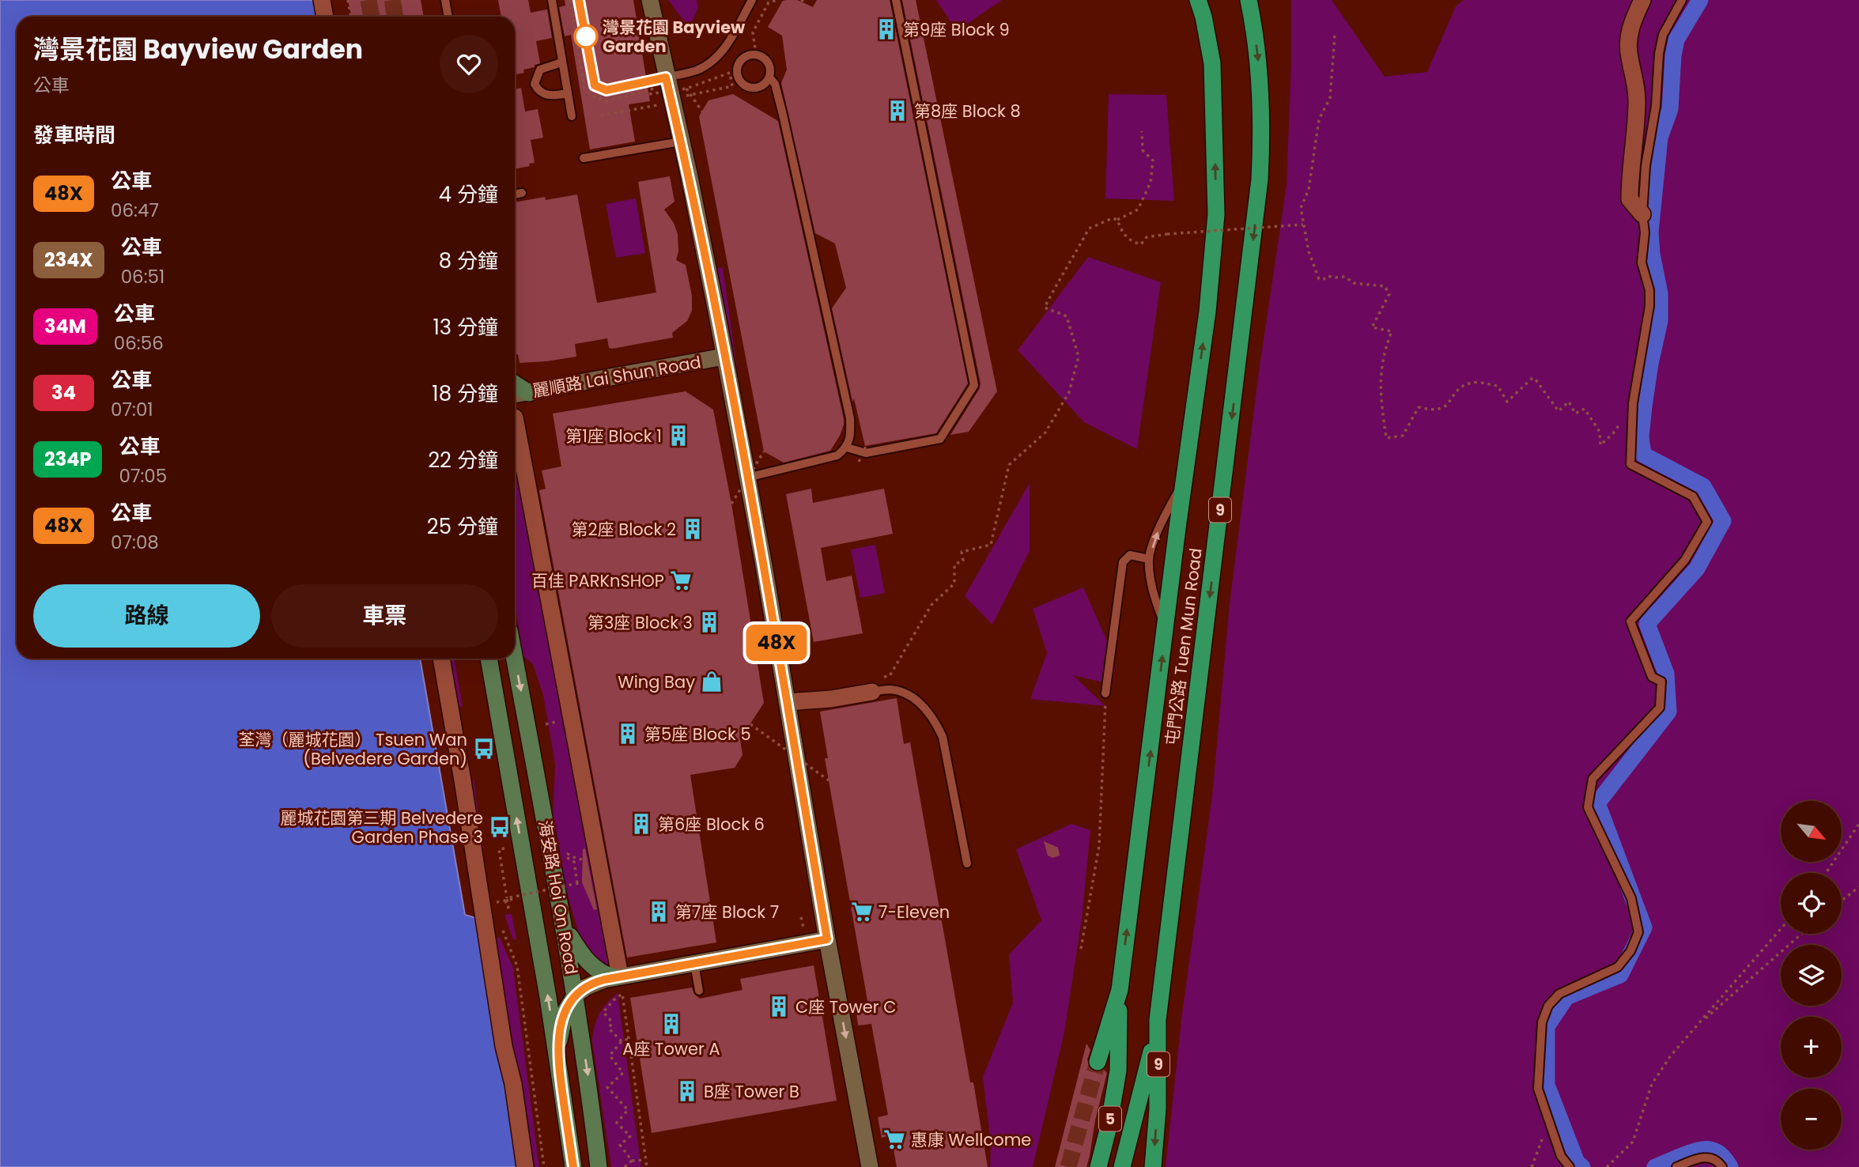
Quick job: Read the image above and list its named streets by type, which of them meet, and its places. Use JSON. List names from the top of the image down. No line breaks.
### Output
{"streets":{"highway":["9","屯門公路 Tuen Mun Road","5"],"main road":["海安路 Hoi On Road"],"street":["麗順路 Lai Shun Road"]},"crossings":[["屯門公路 Tuen Mun Road","5"]],"places":{"building":["第9座 Block 9","第8座 Block 8","第1座 Block 1","第2座 Block 2","第3座 Block 3","第5座 Block 5","第6座 Block 6","第7座 Block 7","C座 Tower C","A座 Tower A","B座 Tower B"],"other":["灣景花園 Bayview Garden"],"supermarket":["百佳 PARKnSHOP","7-Eleven","惠康 Wellcome"],"shop":["Wing Bay"],"bus stop":["荃灣（麗城花園） Tsuen Wan (Belvedere Garden)","麗城花園第三期 Belvedere Garden Phase 3"]},"lines":["bus line 48X"],"north":"bottom right","page":{"on_map":"48X","heading":[["灣景花園 Bayview Garden","公車"],"發車時間"],"list":[{"mark":"48X","name":"公車","note":"06:47","value":"4 分鐘"},{"mark":"234X","name":"公車","note":"06:51","value":"8 分鐘"},{"mark":"34M","name":"公車","note":"06:56","value":"13 分鐘"},{"mark":"34","name":"公車","note":"07:01","value":"18 分鐘"},{"mark":"234P","name":"公車","note":"07:05","value":"22 分鐘"},{"mark":"48X","name":"公車","note":"07:08","value":"25 分鐘"}],"buttons":["路線","車票"],"map_buttons":["+","−"]}}
